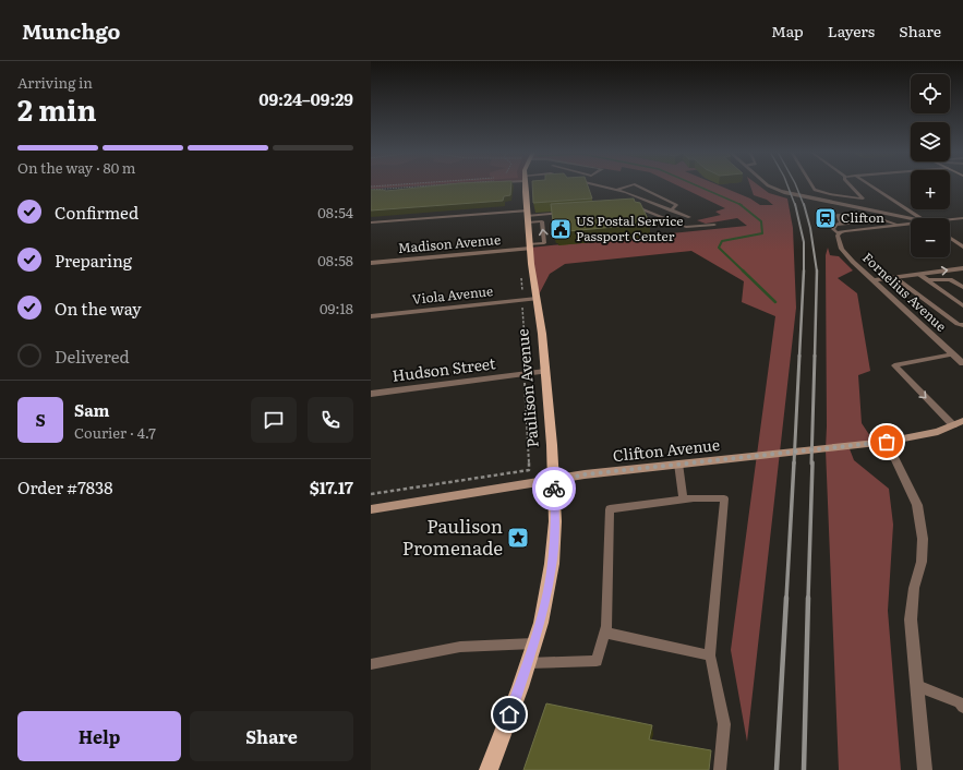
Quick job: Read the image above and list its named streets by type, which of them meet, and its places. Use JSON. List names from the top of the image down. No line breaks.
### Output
{"streets":{"main road":["Paulison Avenue","Clifton Avenue"],"street":["Madison Avenue","Fornelius Avenue","Viola Avenue","Hudson Street"]},"crossings":[["Madison Avenue","Paulison Avenue"],["Viola Avenue","Paulison Avenue"],["Hudson Street","Paulison Avenue"],["Paulison Avenue","Clifton Avenue"]],"places":{"station":["Clifton"],"public building":["US Postal Service Passport Center"],"place":["Paulison Promenade"]},"page":{"header":"Munchgo","nav":["Map","Layers","Share"],"heading":["2 min","Arriving in","09:24–09:29"],"panel":["Sam","Courier · 4.7","Order #7838","$17.17"],"map_buttons":["+","−"],"bar":"On the way · 80 m","list":[["Confirmed","08:54"],["Preparing","08:58"],["On the way","09:18"],"Delivered"],"round":"S","buttons":["Help","Share"]}}
